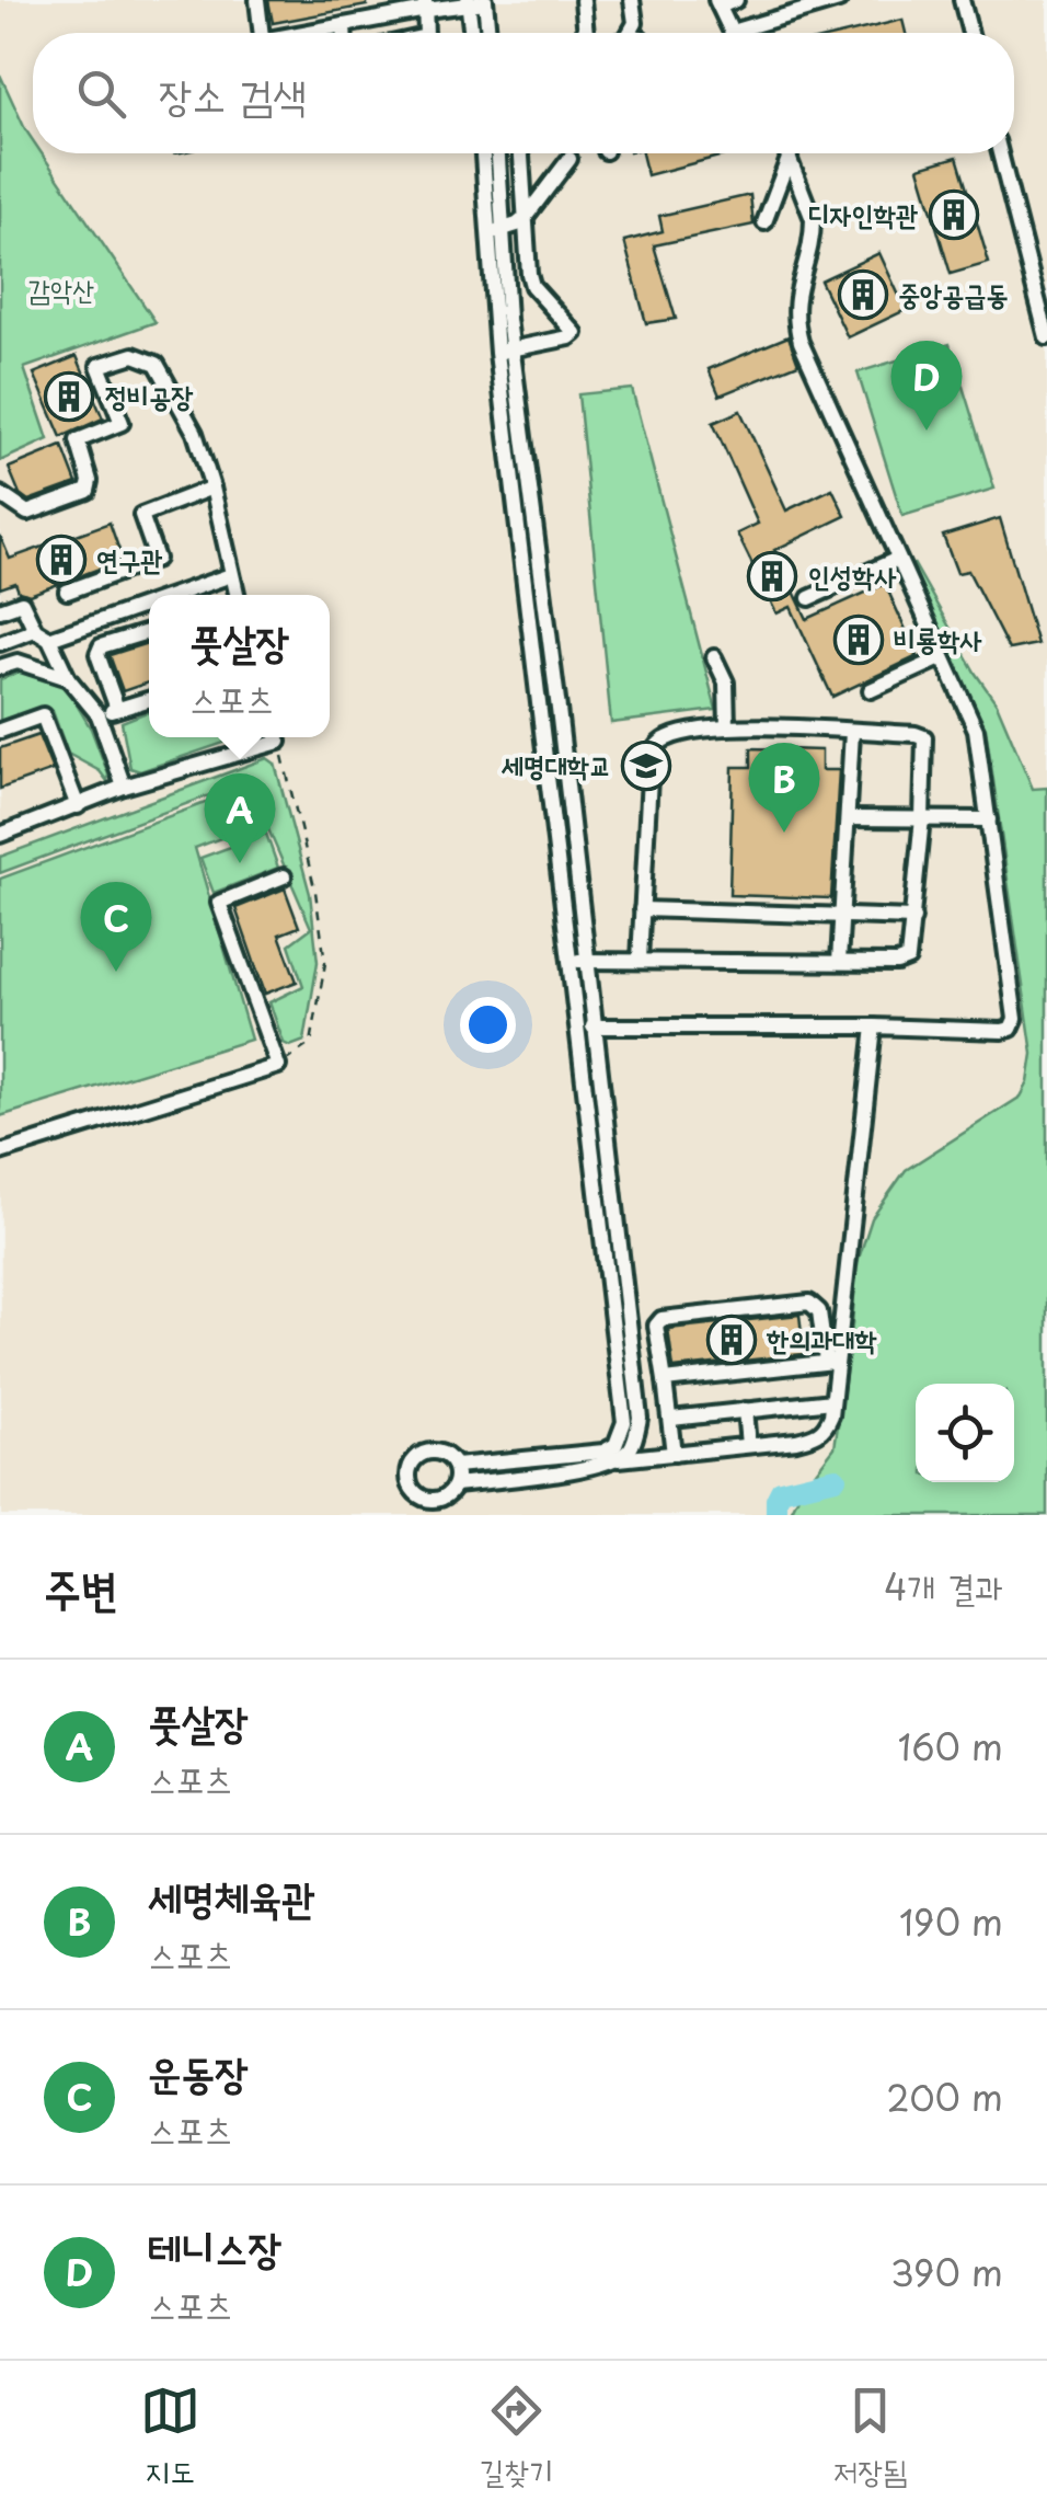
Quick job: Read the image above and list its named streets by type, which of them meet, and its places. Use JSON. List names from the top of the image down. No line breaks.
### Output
{"parks":["감악산"],"places":{"building":["디자인학관","중앙공급동","정비공장","연구관","인성학사","비룡학사","한의과대학"],"school or university":["세명대학교"]},"page":{"search":"장소 검색","pins":["D","B","A","C"],"popup":["풋살장","스포츠"],"heading":["주변","4개 결과"],"list":[{"mark":"A","name":"풋살장","note":"스포츠","value":"160 m"},{"mark":"B","name":"세명체육관","note":"스포츠","value":"190 m"},{"mark":"C","name":"운동장","note":"스포츠","value":"200 m"},{"mark":"D","name":"테니스장","note":"스포츠","value":"390 m"}],"nav":["지도","길찾기","저장됨"]}}
